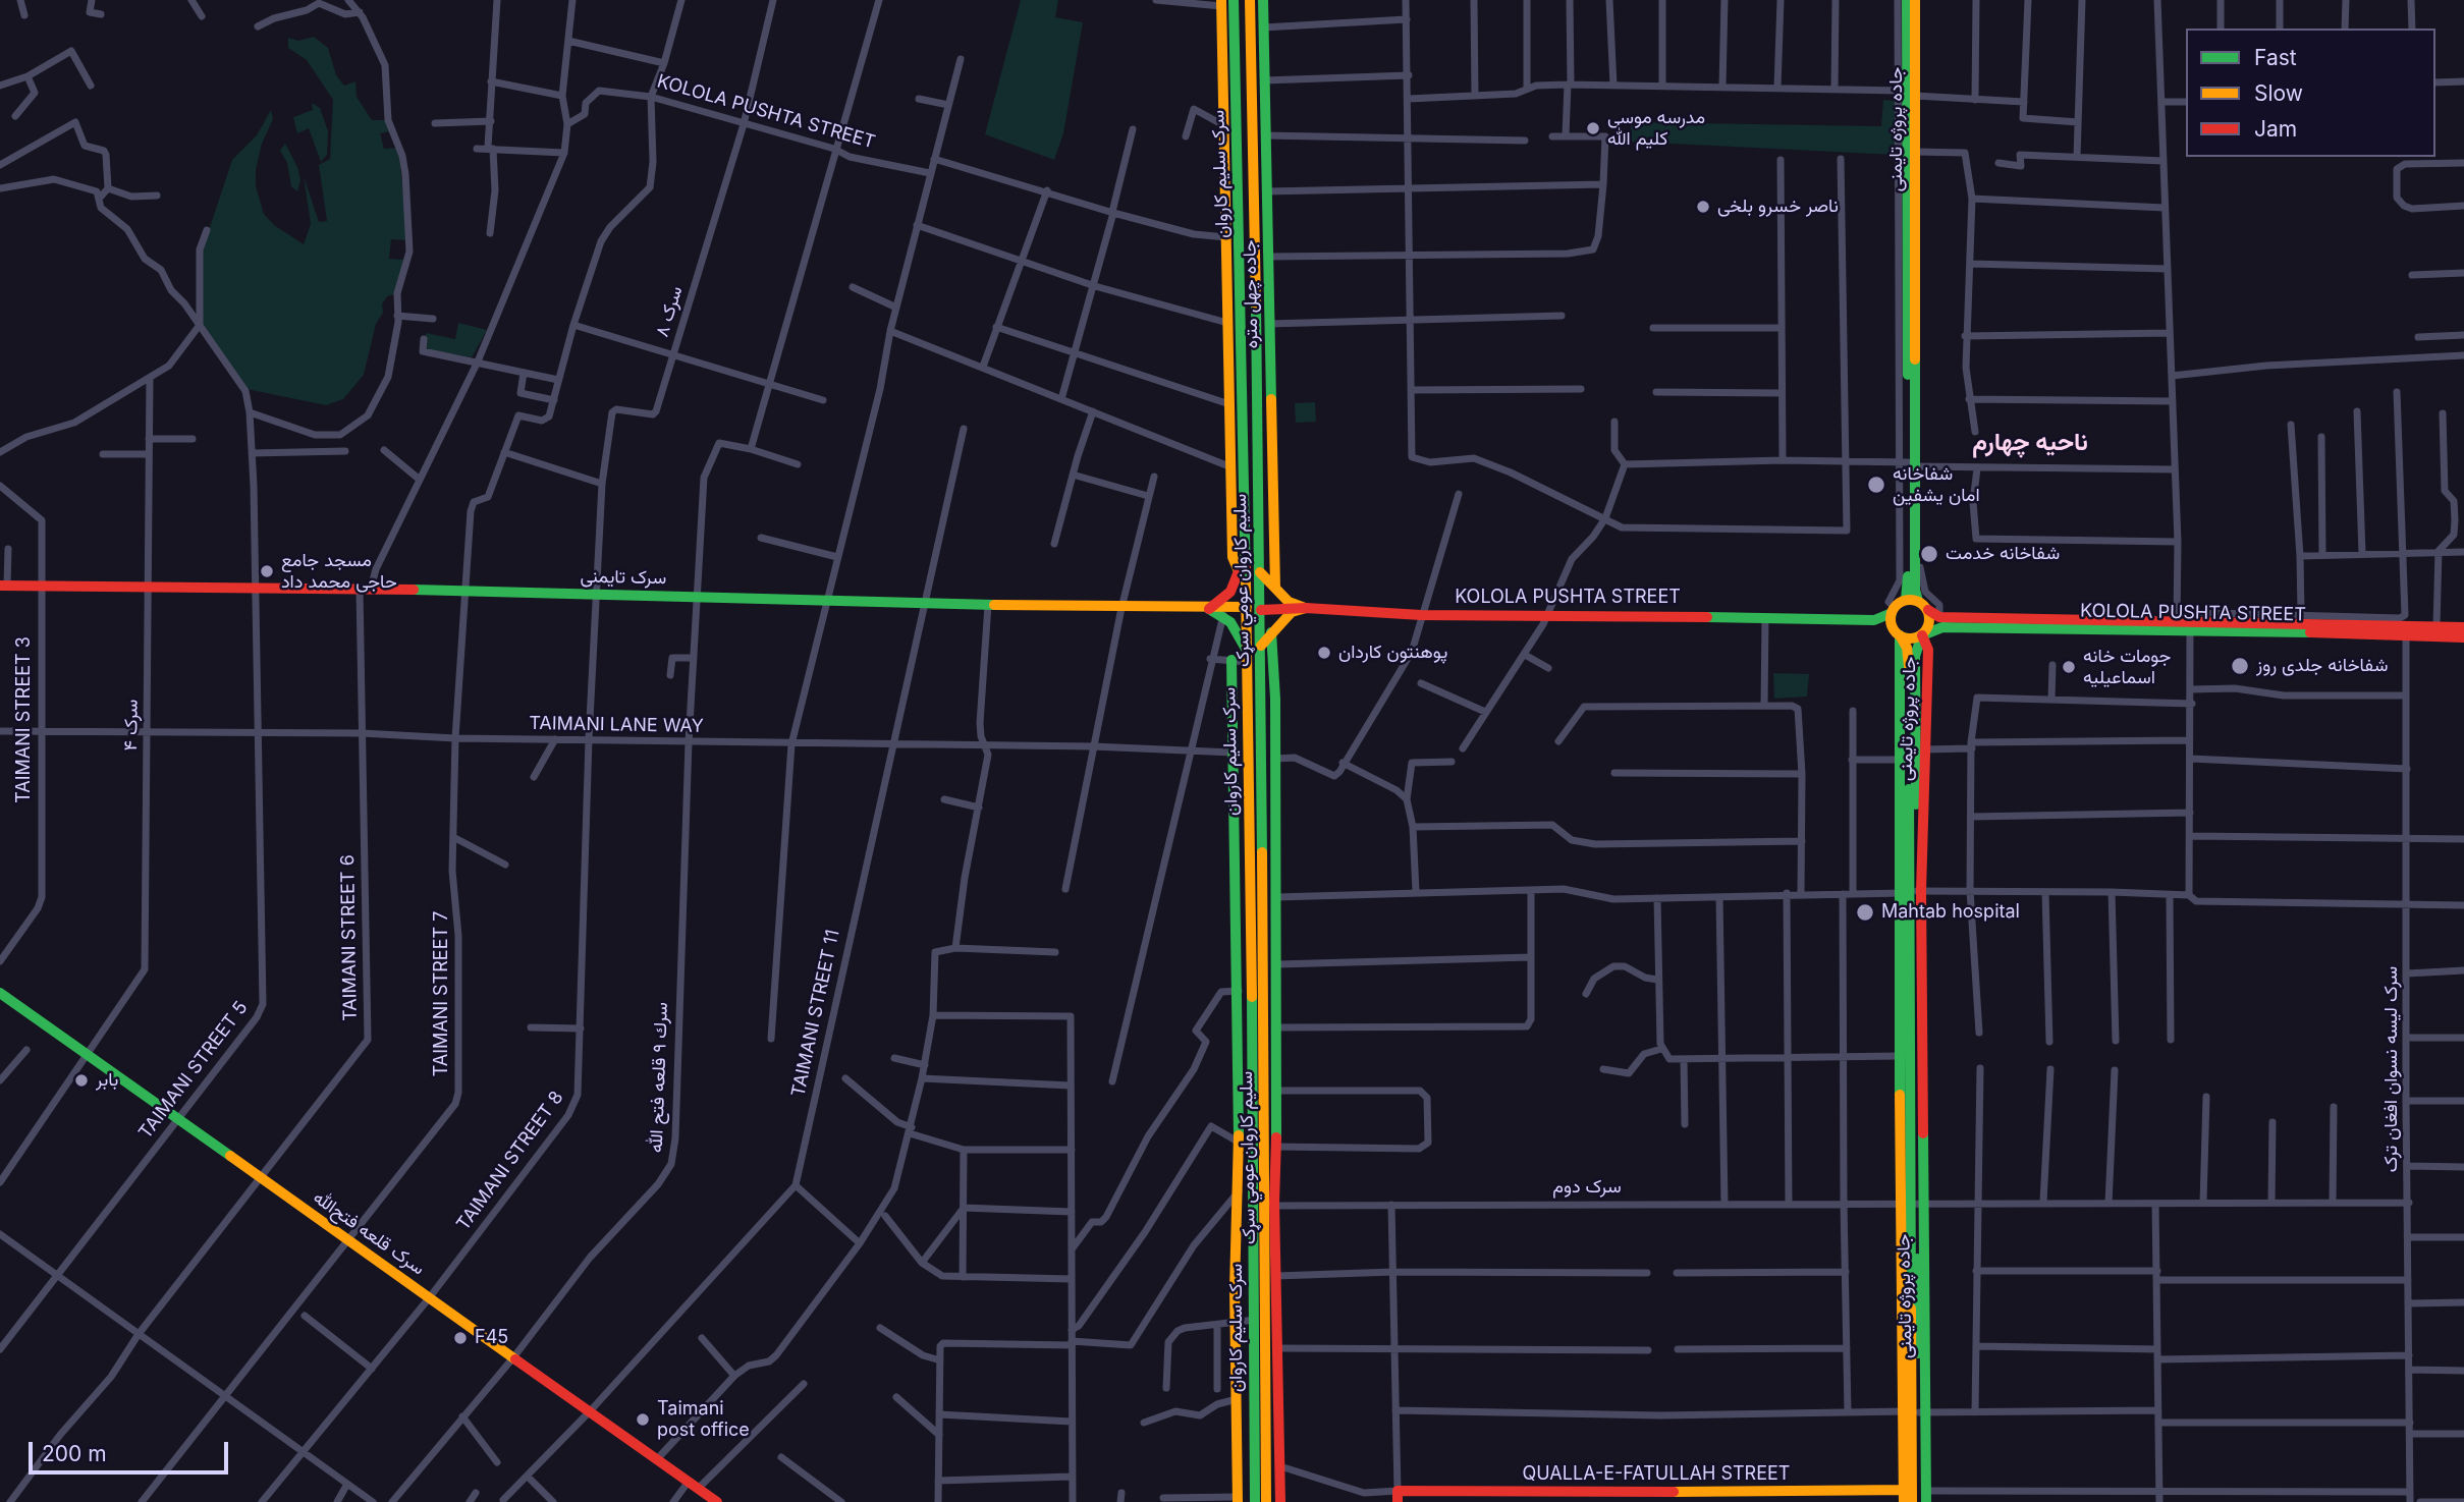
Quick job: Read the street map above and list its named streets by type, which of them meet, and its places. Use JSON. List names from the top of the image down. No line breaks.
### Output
{"streets":{"main road":["KOLOLA PUSHTA STREET","جاده پروژه تایمنی","سرک سلیم کاروان","جاده چهل متره","سرک تایمنی","سلیم کاروان عومي سړک","سرک قلعه فتح‌الله","QUALLA-E-FATULLAH STREET"],"street":["سرک ۸","TAIMANI STREET 3","سرک ۴","TAIMANI LANE WAY","TAIMANI STREET 6","TAIMANI STREET 7","TAIMANI STREET 11","سرک لیسه نسوان افغان‌ ترک","TAIMANI STREET 5","سرك ٩ قلعه فتح الله","TAIMANI STREET 8","سرک دوم"]},"crossings":[["KOLOLA PUSHTA STREET","جاده پروژه تایمنی"],["KOLOLA PUSHTA STREET","سرک ۸"],["KOLOLA PUSHTA STREET","سلیم کاروان عومي سړک"],["KOLOLA PUSHTA STREET","TAIMANI STREET 6"],["KOLOLA PUSHTA STREET","سرک لیسه نسوان افغان‌ ترک"],["جاده پروژه تایمنی","سرک دوم"],["جاده پروژه تایمنی","QUALLA-E-FATULLAH STREET"],["سرک سلیم کاروان","جاده چهل متره"],["سرک سلیم کاروان","سرک تایمنی"],["سرک ۸","سرک تایمنی"],["سرک ۸","TAIMANI STREET 8"],["سرک تایمنی","TAIMANI STREET 3"],["سرک تایمنی","سرک ۴"],["سرک تایمنی","TAIMANI STREET 6"],["سرک تایمنی","TAIMANI STREET 7"],["سرک تایمنی","TAIMANI STREET 11"],["سرک تایمنی","TAIMANI STREET 5"],["سرک تایمنی","سرك ٩ قلعه فتح الله"],["سرک تایمنی","TAIMANI STREET 8"],["سلیم کاروان عومي سړک","سرک دوم"],["TAIMANI STREET 3","TAIMANI LANE WAY"],["سرک ۴","TAIMANI LANE WAY"],["سرک ۴","سرک قلعه فتح‌الله"],["TAIMANI LANE WAY","TAIMANI STREET 6"],["TAIMANI LANE WAY","TAIMANI STREET 7"],["TAIMANI LANE WAY","TAIMANI STREET 11"],["TAIMANI LANE WAY","TAIMANI STREET 5"],["TAIMANI LANE WAY","سرك ٩ قلعه فتح الله"],["TAIMANI LANE WAY","TAIMANI STREET 8"],["TAIMANI STREET 6","سرک قلعه فتح‌الله"],["TAIMANI STREET 7","سرک قلعه فتح‌الله"],["TAIMANI STREET 11","سرک قلعه فتح‌الله"],["سرک لیسه نسوان افغان‌ ترک","سرک دوم"],["TAIMANI STREET 5","سرک قلعه فتح‌الله"],["سرك ٩ قلعه فتح الله","سرک قلعه فتح‌الله"],["TAIMANI STREET 8","سرک قلعه فتح‌الله"]],"districts":["ناحیه چهارم"],"places":["مدرسه موسی کلیم الله","ناصر خسرو بلخی","شفاخانه امان یشفین","شفاخانه خدمت","مسجد جامع حاجی محمد داد","پوهنتون کاردان","شفاخانه جلدی روز","جومات خانه اسماعيليه","Mahtab hospital","بابر","F45","Taimani post office"],"legend":["Fast","Slow","Jam"],"scale_bar":"200 m"}
